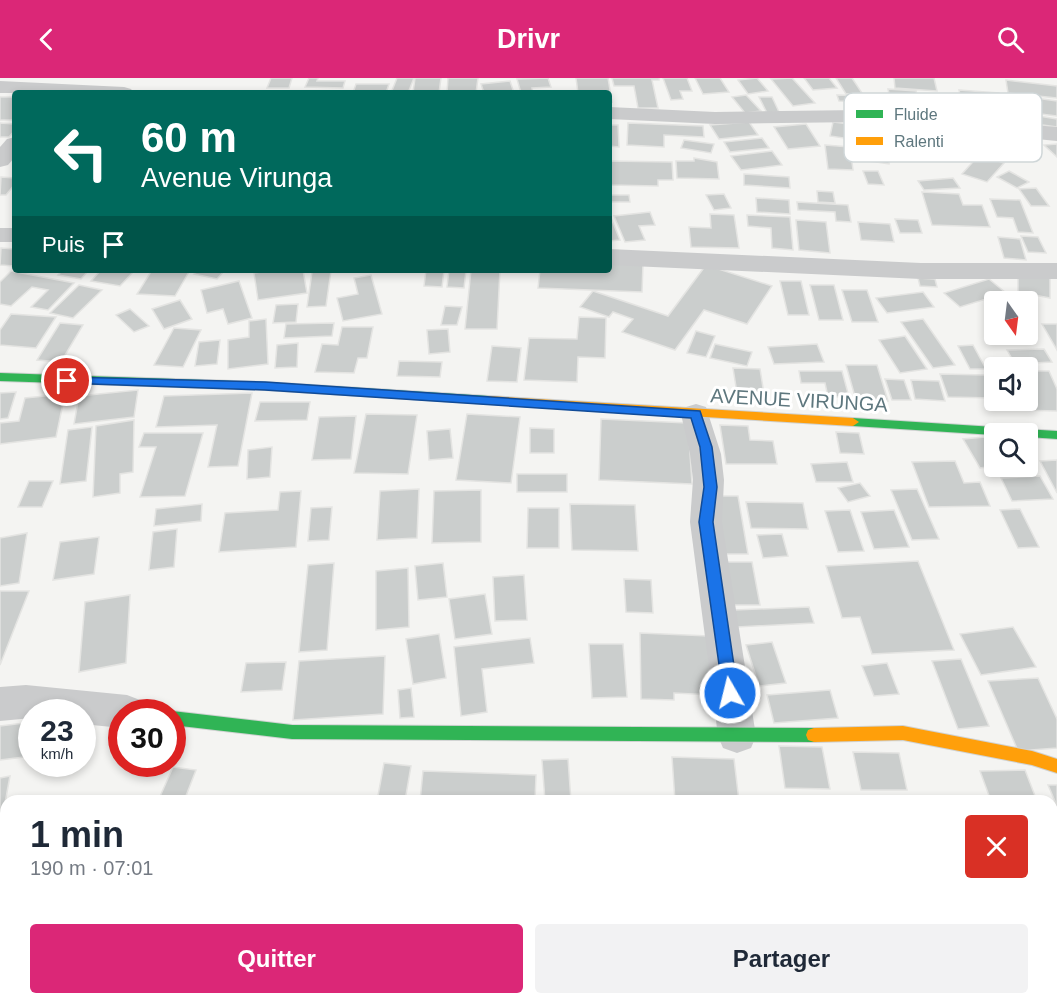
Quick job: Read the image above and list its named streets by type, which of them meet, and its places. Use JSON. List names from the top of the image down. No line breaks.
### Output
{"streets":{"street":["AVENUE VIRUNGA"]},"legend":["Fluide","Ralenti"],"north":"bottom","page":{"header":"Drivr","turn":["60 m","Avenue Virunga"],"then":"Puis","speed":"23 km/h","limit":"30","heading":["1 min","190 m · 07:01"],"buttons":["Quitter","Partager"]}}
